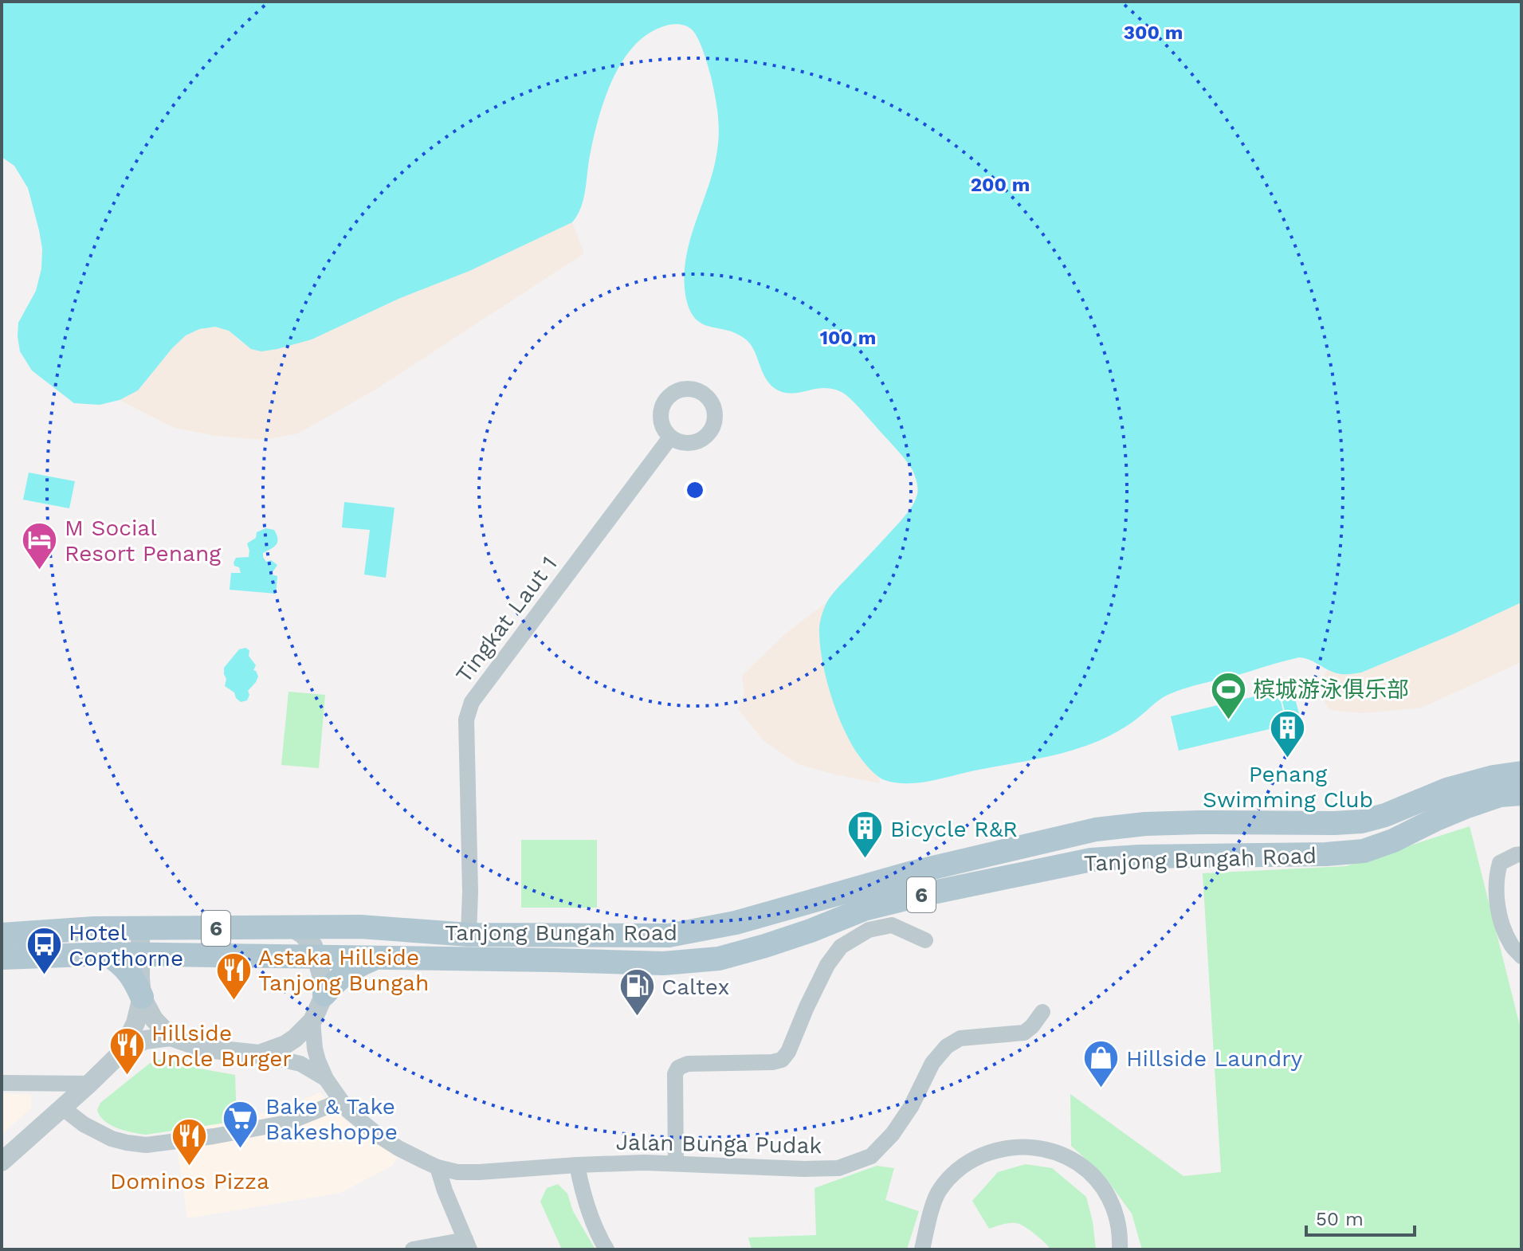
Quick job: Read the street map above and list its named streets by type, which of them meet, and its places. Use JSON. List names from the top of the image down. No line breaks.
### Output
{"streets":{"main road":["Tanjong Bungah Road","6"],"street":["Tingkat Laut 1","Jalan Bunga Pudak"]},"crossings":[["Tingkat Laut 1","Tanjong Bungah Road"]],"places":{"hotel":["M Social Resort Penang"],"sports":["槟城游泳俱乐部"],"building":["Penang Swimming Club","Bicycle R&R"],"bus stop":["Hotel Copthorne"],"restaurant":["Astaka Hillside Tanjong Bungah","Hillside Uncle Burger","Dominos Pizza"],"fuel station":["Caltex"],"shop":["Hillside Laundry"],"supermarket":["Bake & Take Bakeshoppe"]},"scale_bar":"50 m","rings":["300 m","200 m","100 m"]}
